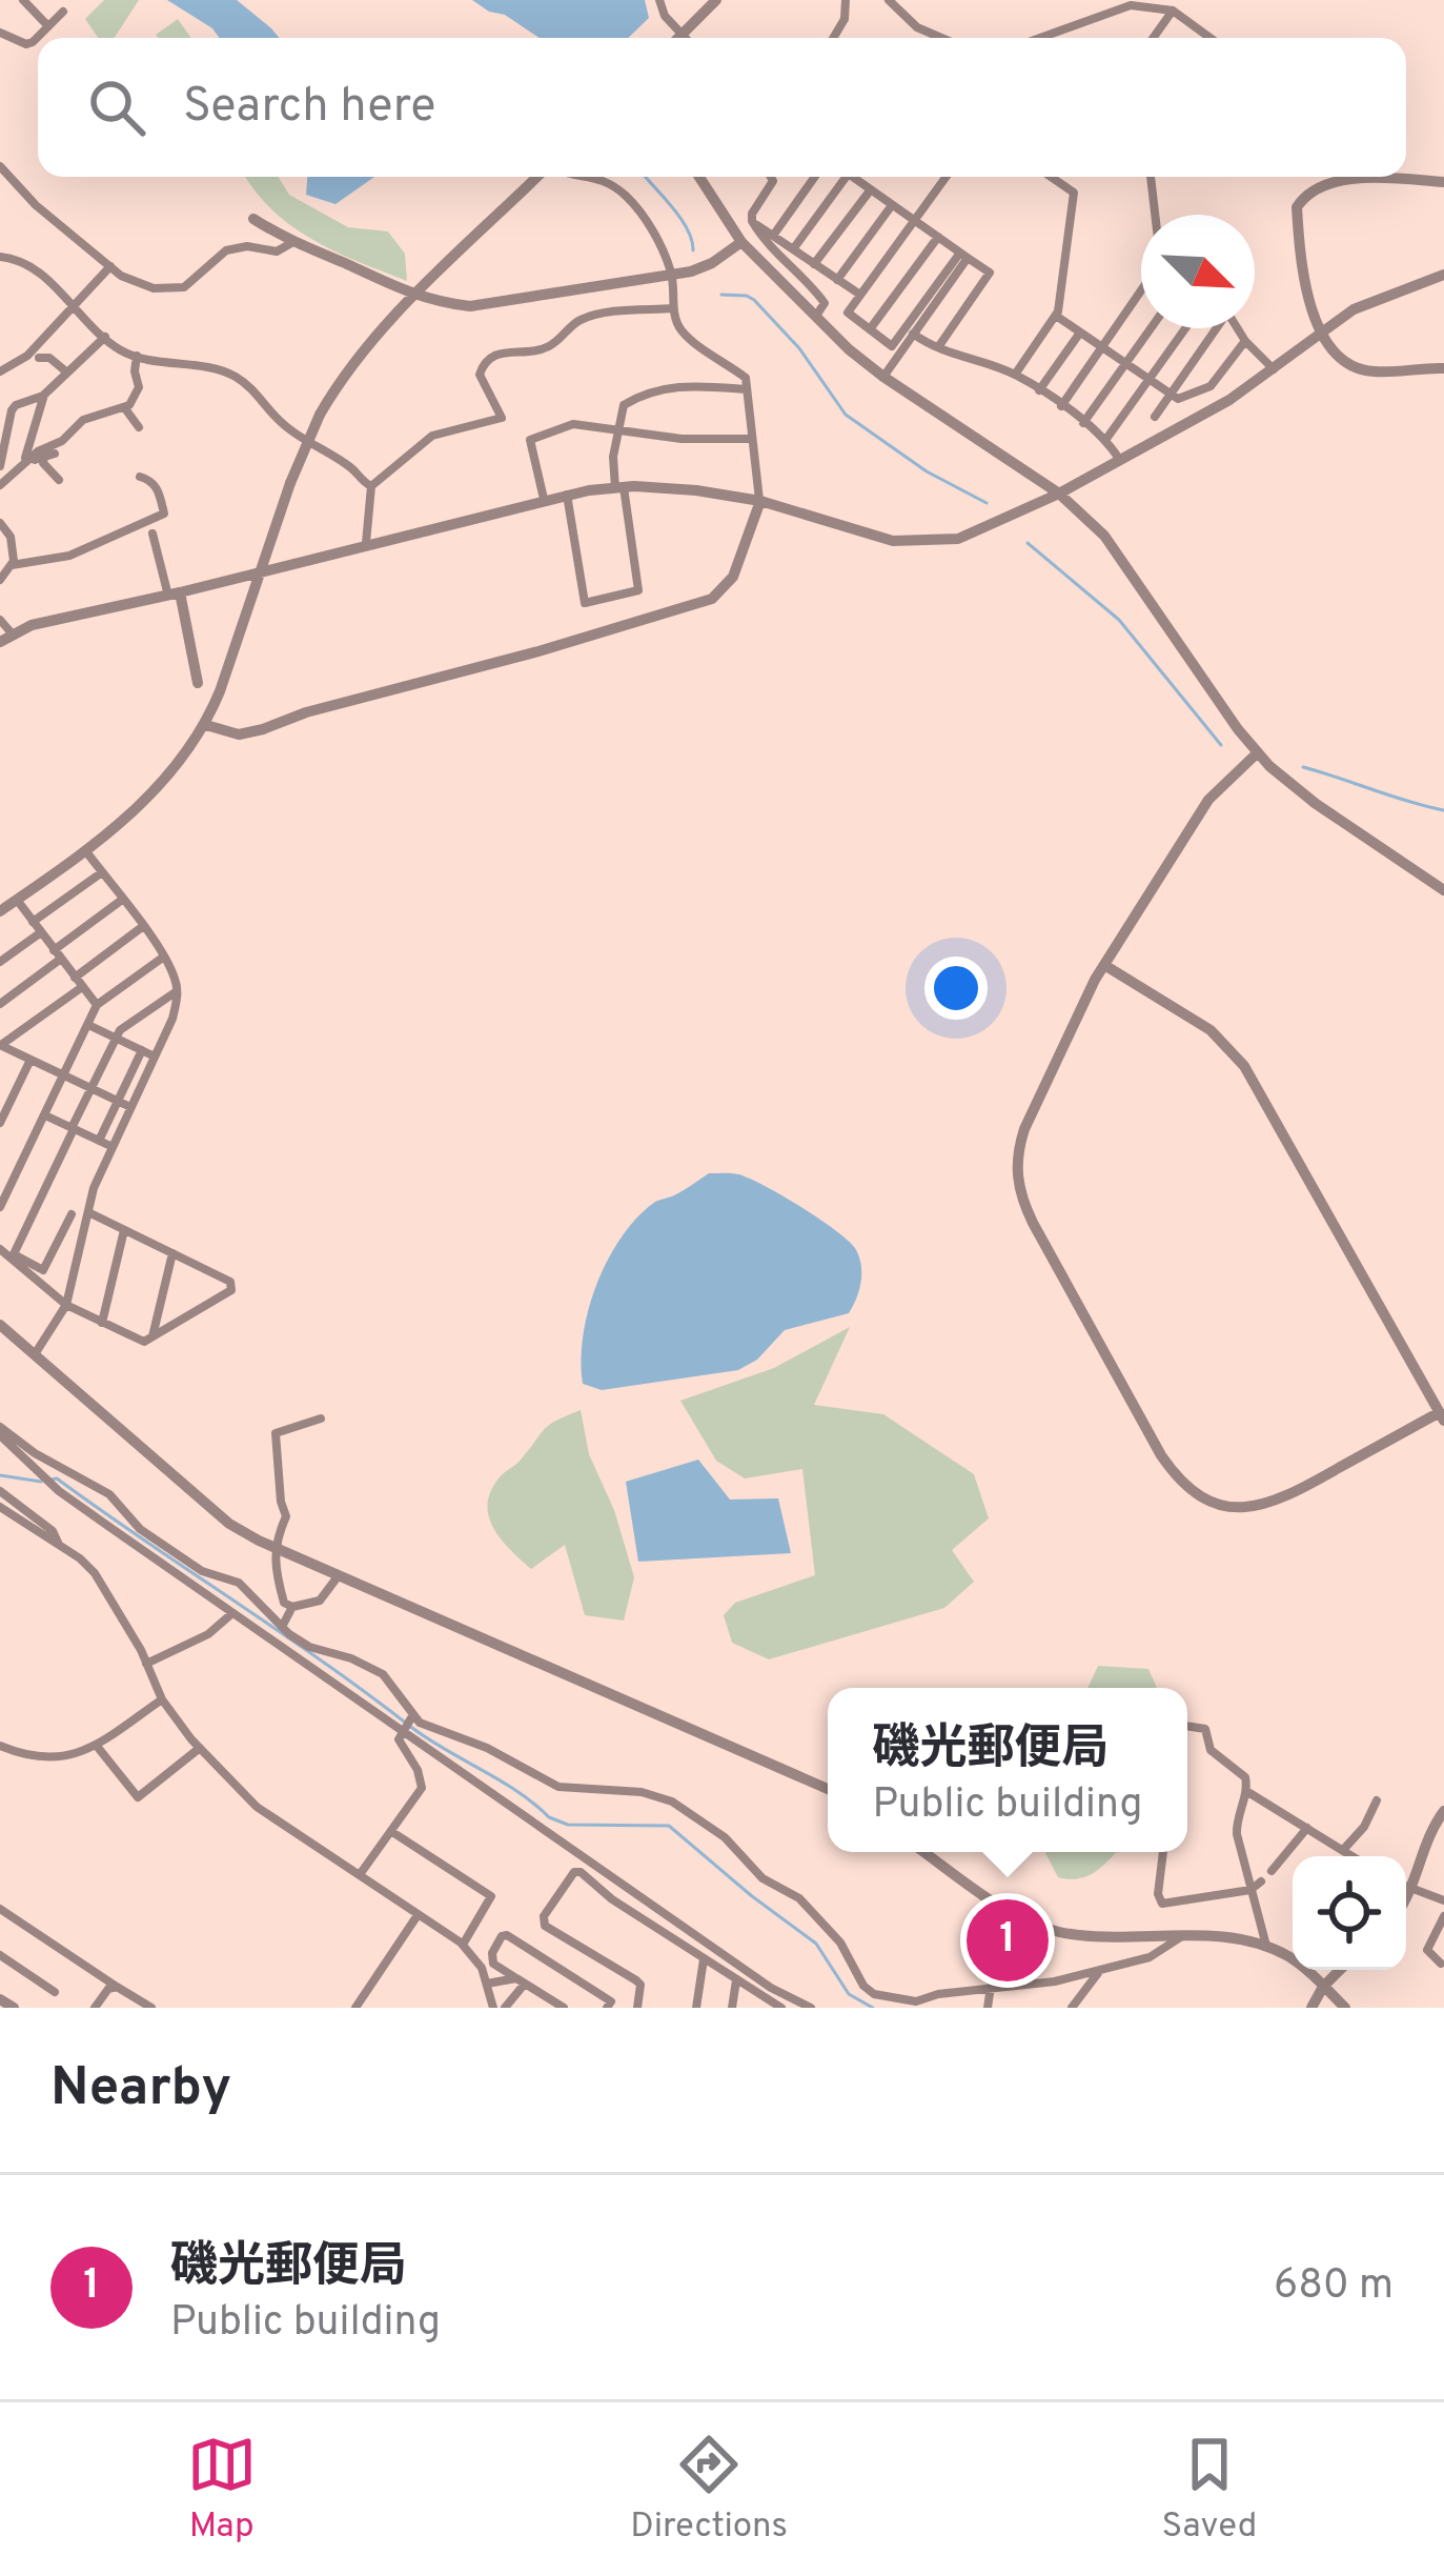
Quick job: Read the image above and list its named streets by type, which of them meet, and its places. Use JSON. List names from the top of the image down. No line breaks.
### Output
{"north":"bottom right","page":{"search":"Search here","popup":["磯光郵便局","Public building"],"pins":"1","heading":"Nearby","list":[{"mark":"1","name":"磯光郵便局","note":"Public building","value":"680 m"}],"nav":["Map","Directions","Saved"]}}
